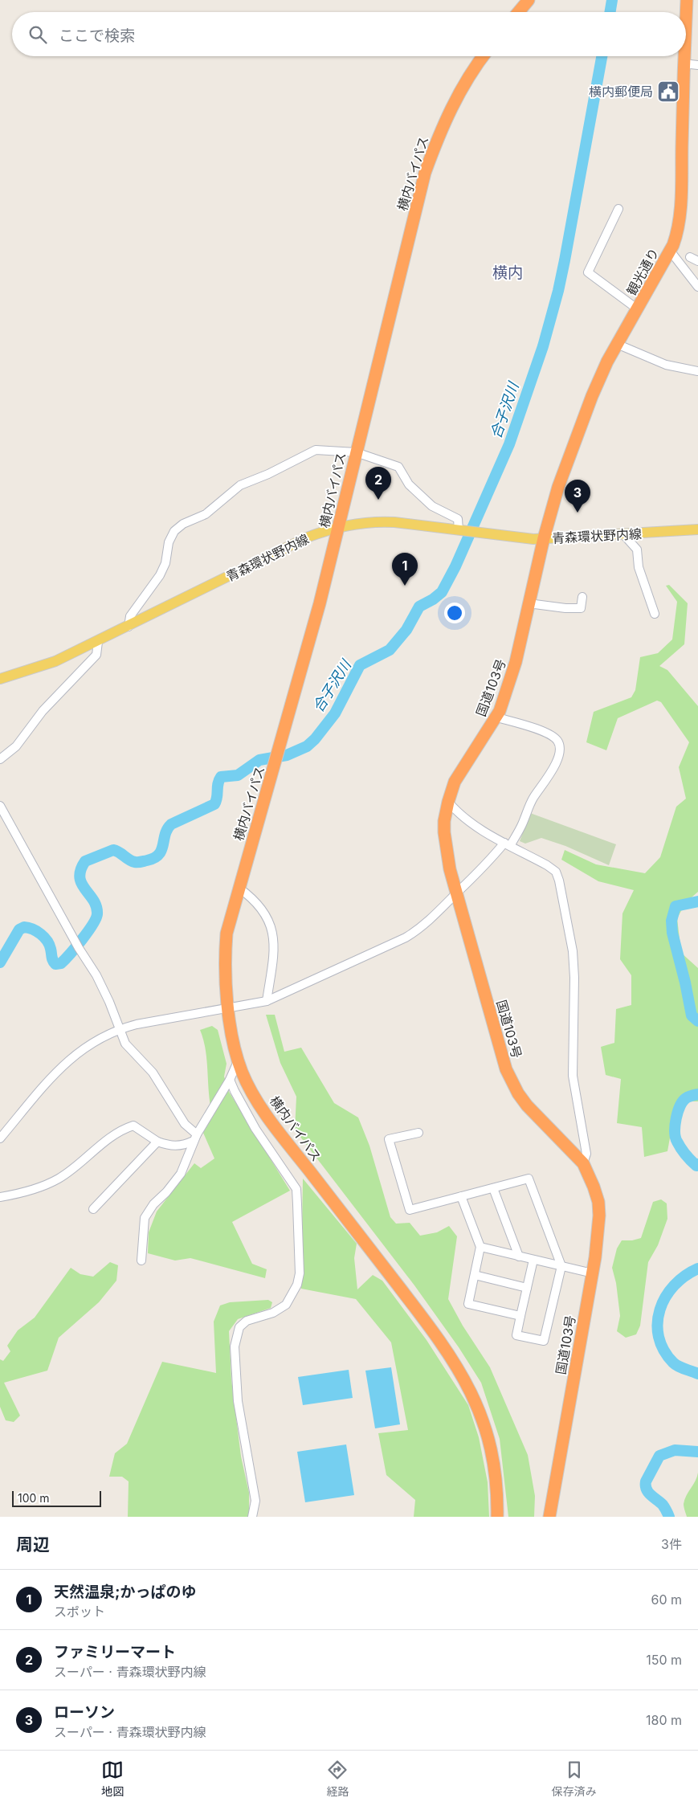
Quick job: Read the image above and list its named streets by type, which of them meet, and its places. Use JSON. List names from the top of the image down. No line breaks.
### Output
{"streets":{"highway":["横内バイパス","観光通り","国道103号"],"main road":["青森環状野内線"]},"crossings":[["横内バイパス","青森環状野内線"],["観光通り","青森環状野内線"],["観光通り","国道103号"],["青森環状野内線","国道103号"]],"districts":["横内"],"water":["合子沢川"],"places":{"public building":["横内郵便局"]},"scale_bar":"100 m","page":{"search":"ここで検索","pins":["2","3","1"],"scale":"100 m","heading":["周辺","3件"],"list":[{"mark":"1","name":"天然温泉;かっぱのゆ","note":"スポット","value":"60 m"},{"mark":"2","name":"ファミリーマート","note":"スーパー · 青森環状野内線","value":"150 m"},{"mark":"3","name":"ローソン","note":"スーパー · 青森環状野内線","value":"180 m"}],"nav":["地図","経路","保存済み"]}}
